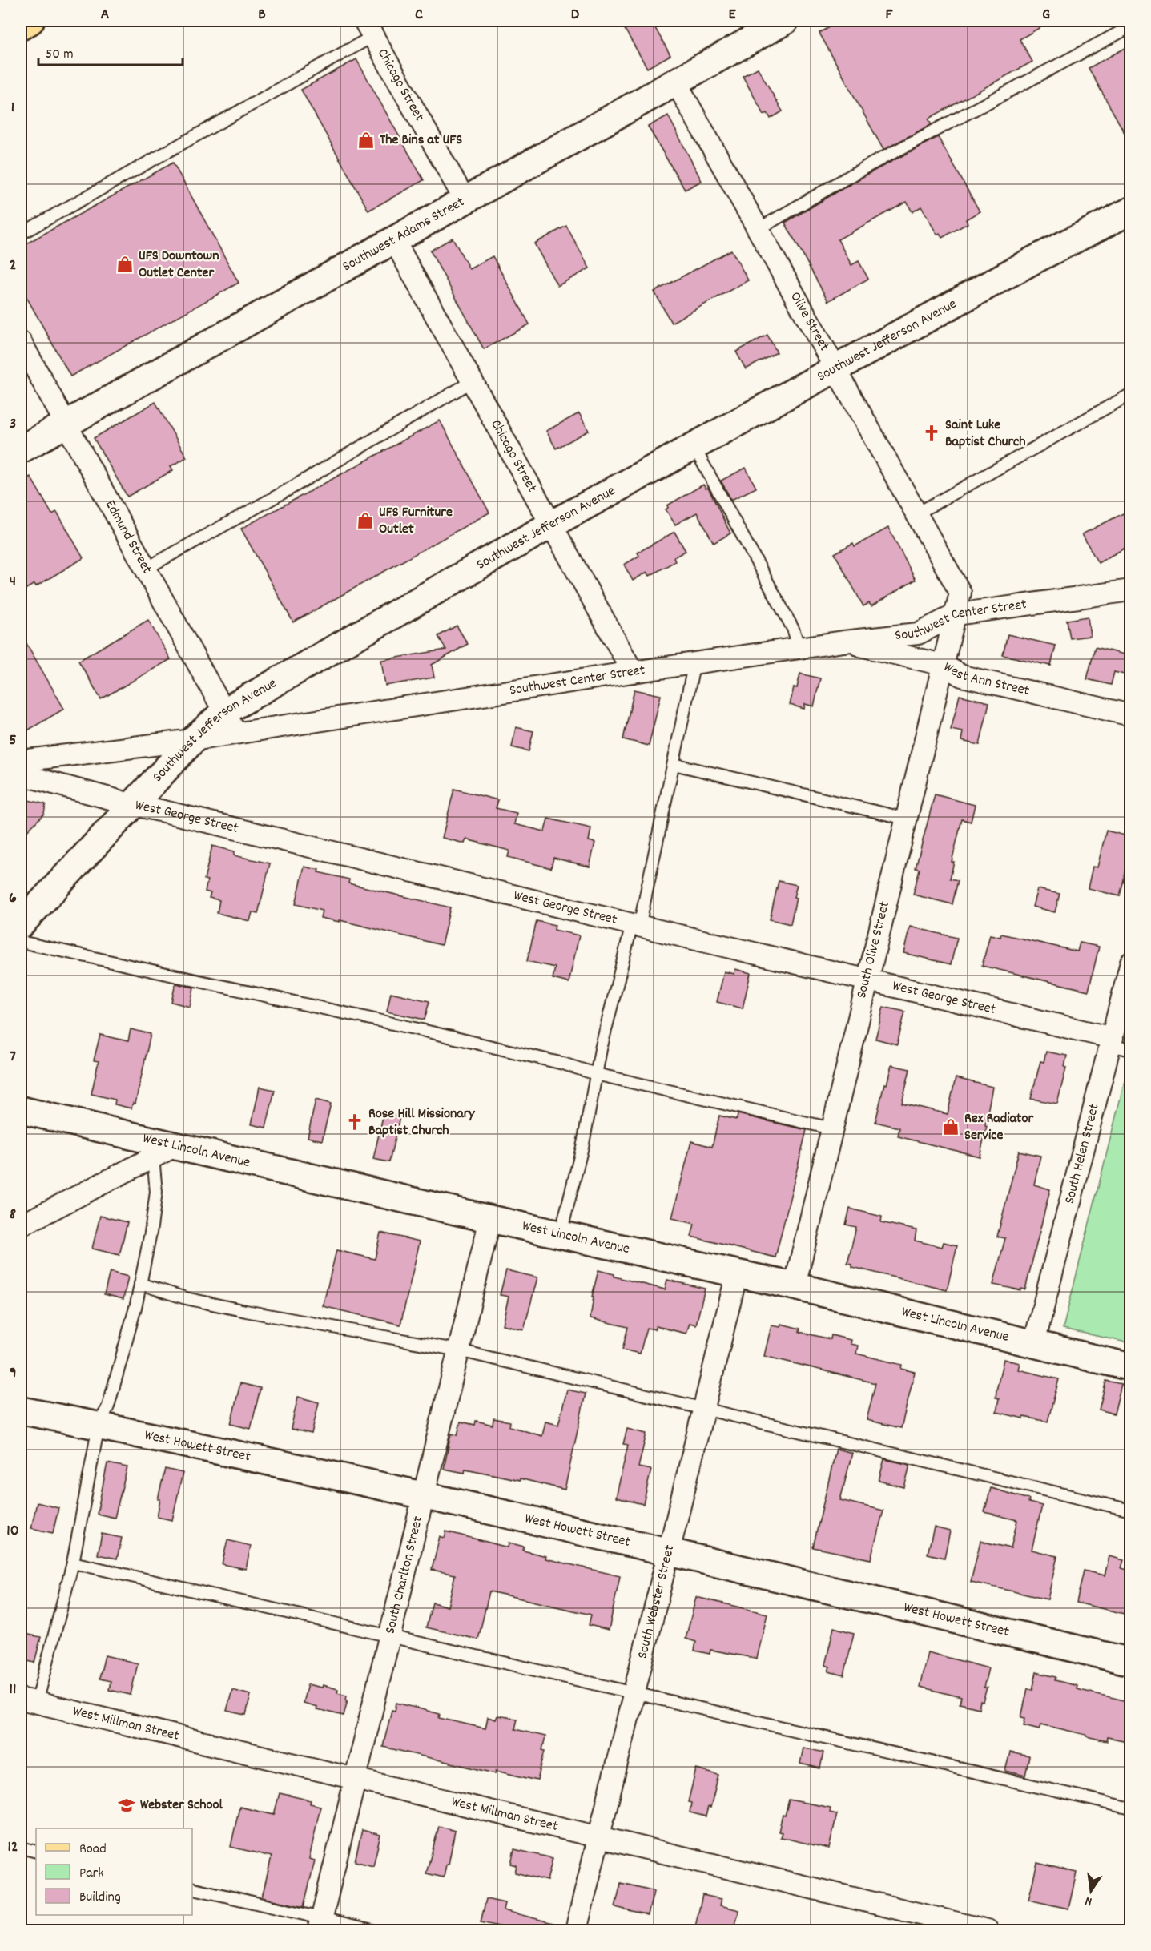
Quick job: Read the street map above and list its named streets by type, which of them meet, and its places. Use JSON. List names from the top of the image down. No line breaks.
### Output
{"streets":{"main road":["Southwest Adams Street","Southwest Jefferson Avenue","West Lincoln Avenue","West Howett Street"],"street":["Chicago Street","Olive Street","Edmund Street","Southwest Center Street","West Ann Street","West George Street","South Olive Street","South Helen Street","South Charlton Street","South Webster Street","West Millman Street"]},"crossings":[["Chicago Street","Southwest Adams Street"],["Chicago Street","Southwest Jefferson Avenue"],["Chicago Street","Southwest Center Street"],["Southwest Adams Street","Olive Street"],["Southwest Adams Street","Edmund Street"],["Olive Street","Southwest Jefferson Avenue"],["Olive Street","Southwest Center Street"],["Olive Street","South Olive Street"],["Southwest Jefferson Avenue","Edmund Street"],["Southwest Jefferson Avenue","Southwest Center Street"],["Southwest Jefferson Avenue","West George Street"],["Edmund Street","Southwest Center Street"],["Southwest Center Street","West Ann Street"],["Southwest Center Street","South Olive Street"],["West Ann Street","South Olive Street"],["West George Street","South Olive Street"],["West George Street","South Helen Street"],["South Olive Street","West Lincoln Avenue"],["West Lincoln Avenue","South Helen Street"],["West Lincoln Avenue","South Charlton Street"],["West Lincoln Avenue","South Webster Street"],["West Howett Street","South Charlton Street"],["West Howett Street","South Webster Street"],["South Charlton Street","West Millman Street"],["South Webster Street","West Millman Street"]],"places":{"shop":["The Bins at UFS","UFS Downtown Outlet Center","UFS Furniture Outlet","Rex Radiator Service"],"church":["Saint Luke Baptist Church","Rose Hill Missionary Baptist Church"],"school or university":["Webster School"]},"legend":["Road","Park","Building"],"scale_bar":"50 m","north":"bottom","grid":{"columns":["A","B","C","D","E","F","G"],"rows":["1","2","3","4","5","6","7","8","9","10","11","12"]}}
